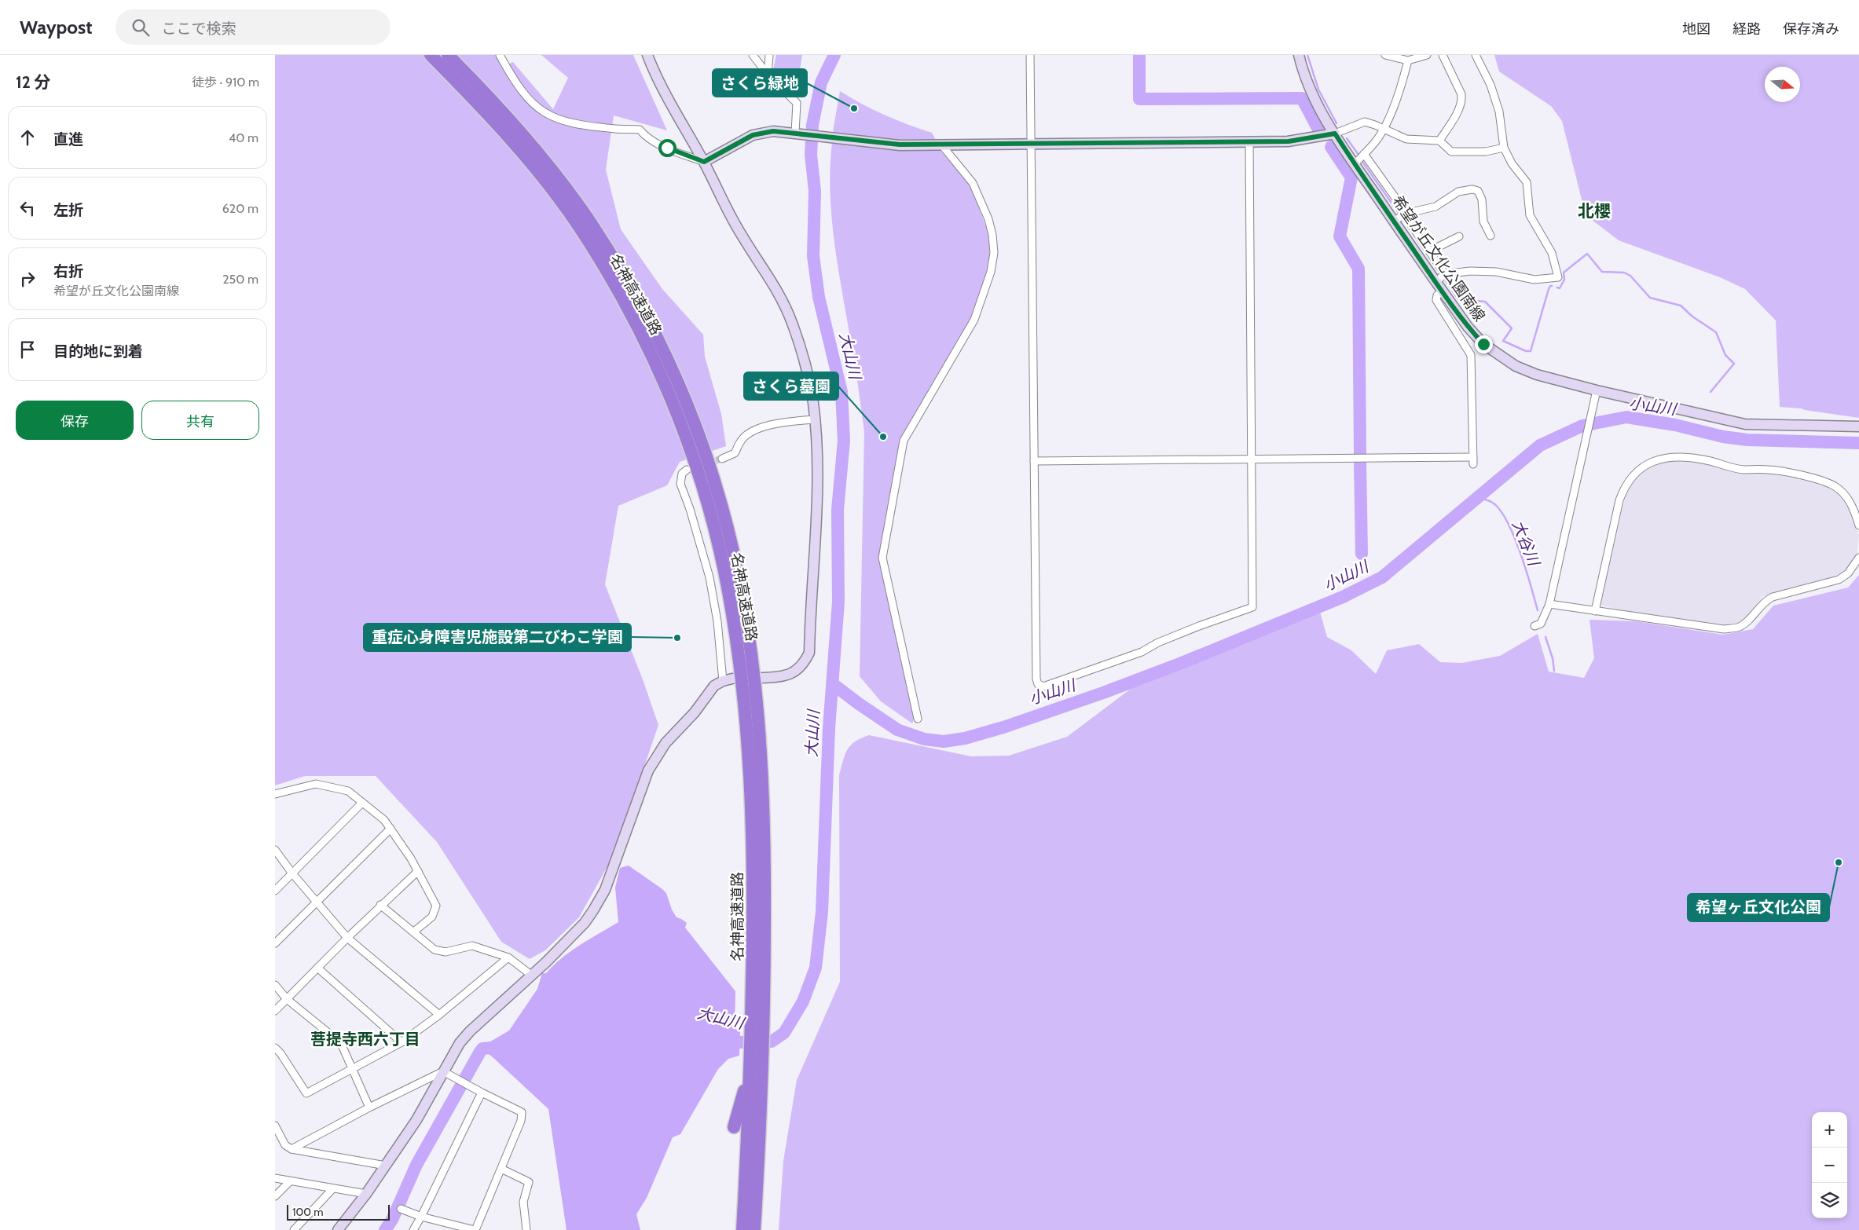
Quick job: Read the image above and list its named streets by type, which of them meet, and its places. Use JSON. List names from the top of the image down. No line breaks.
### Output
{"streets":{"highway":["名神高速道路"],"street":["希望が丘文化公園南線"]},"districts":["北櫻","菩提寺西六丁目"],"water":["大山川","小山川","大谷川"],"places":["さくら緑地","さくら墓園","重症心身障害児施設第二びわこ学園","希望ヶ丘文化公園"],"scale_bar":"100 m","north":"right","page":{"header":"Waypost","search":"ここで検索","nav":["地図","経路","保存済み"],"heading":["12 分","徒歩 · 910 m"],"list":[["直進","40 m"],["左折","620 m"],["右折","希望が丘文化公園南線","250 m"],"目的地に到着"],"buttons":["保存","共有"],"map_buttons":["+","−"],"scale":"100 m"}}
